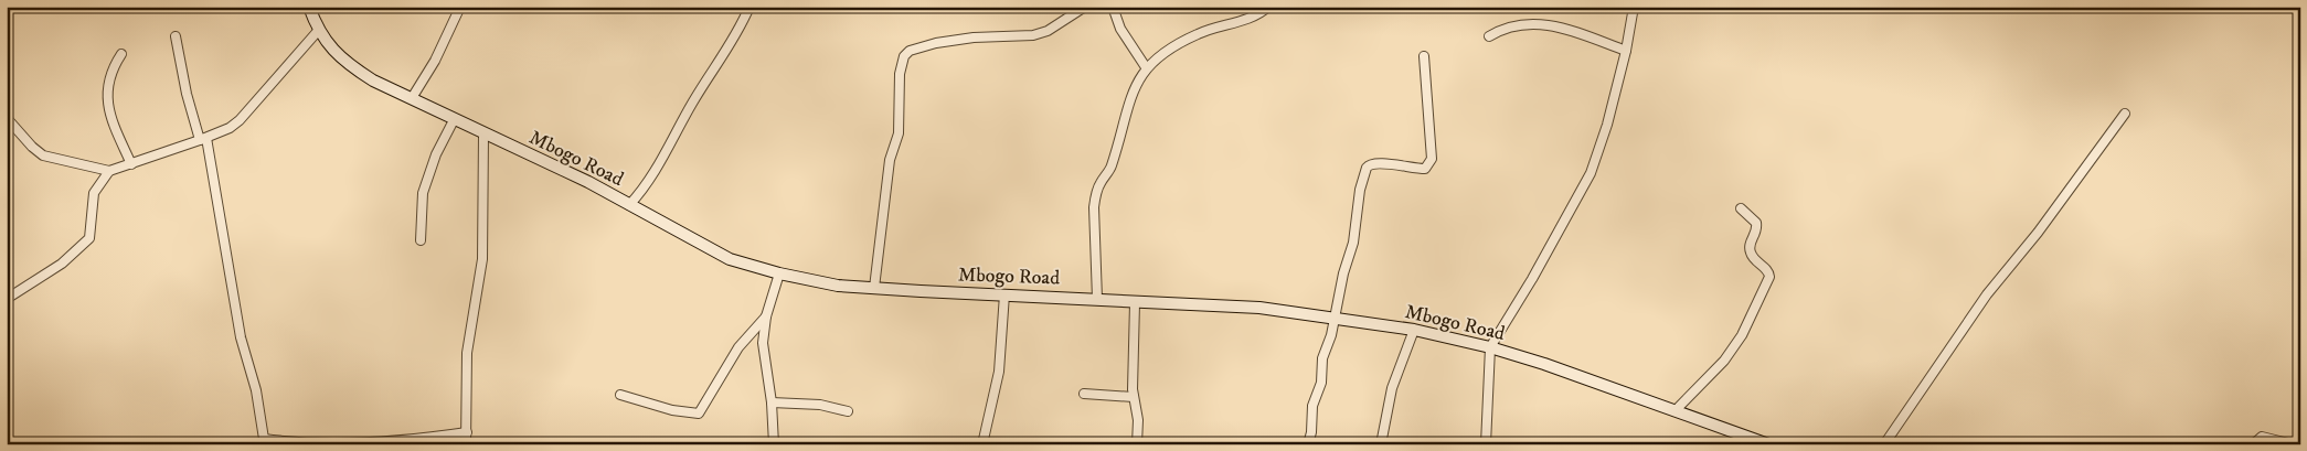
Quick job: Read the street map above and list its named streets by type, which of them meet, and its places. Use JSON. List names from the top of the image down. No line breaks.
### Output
{"streets":{"main road":["Mbogo Road"]}}
